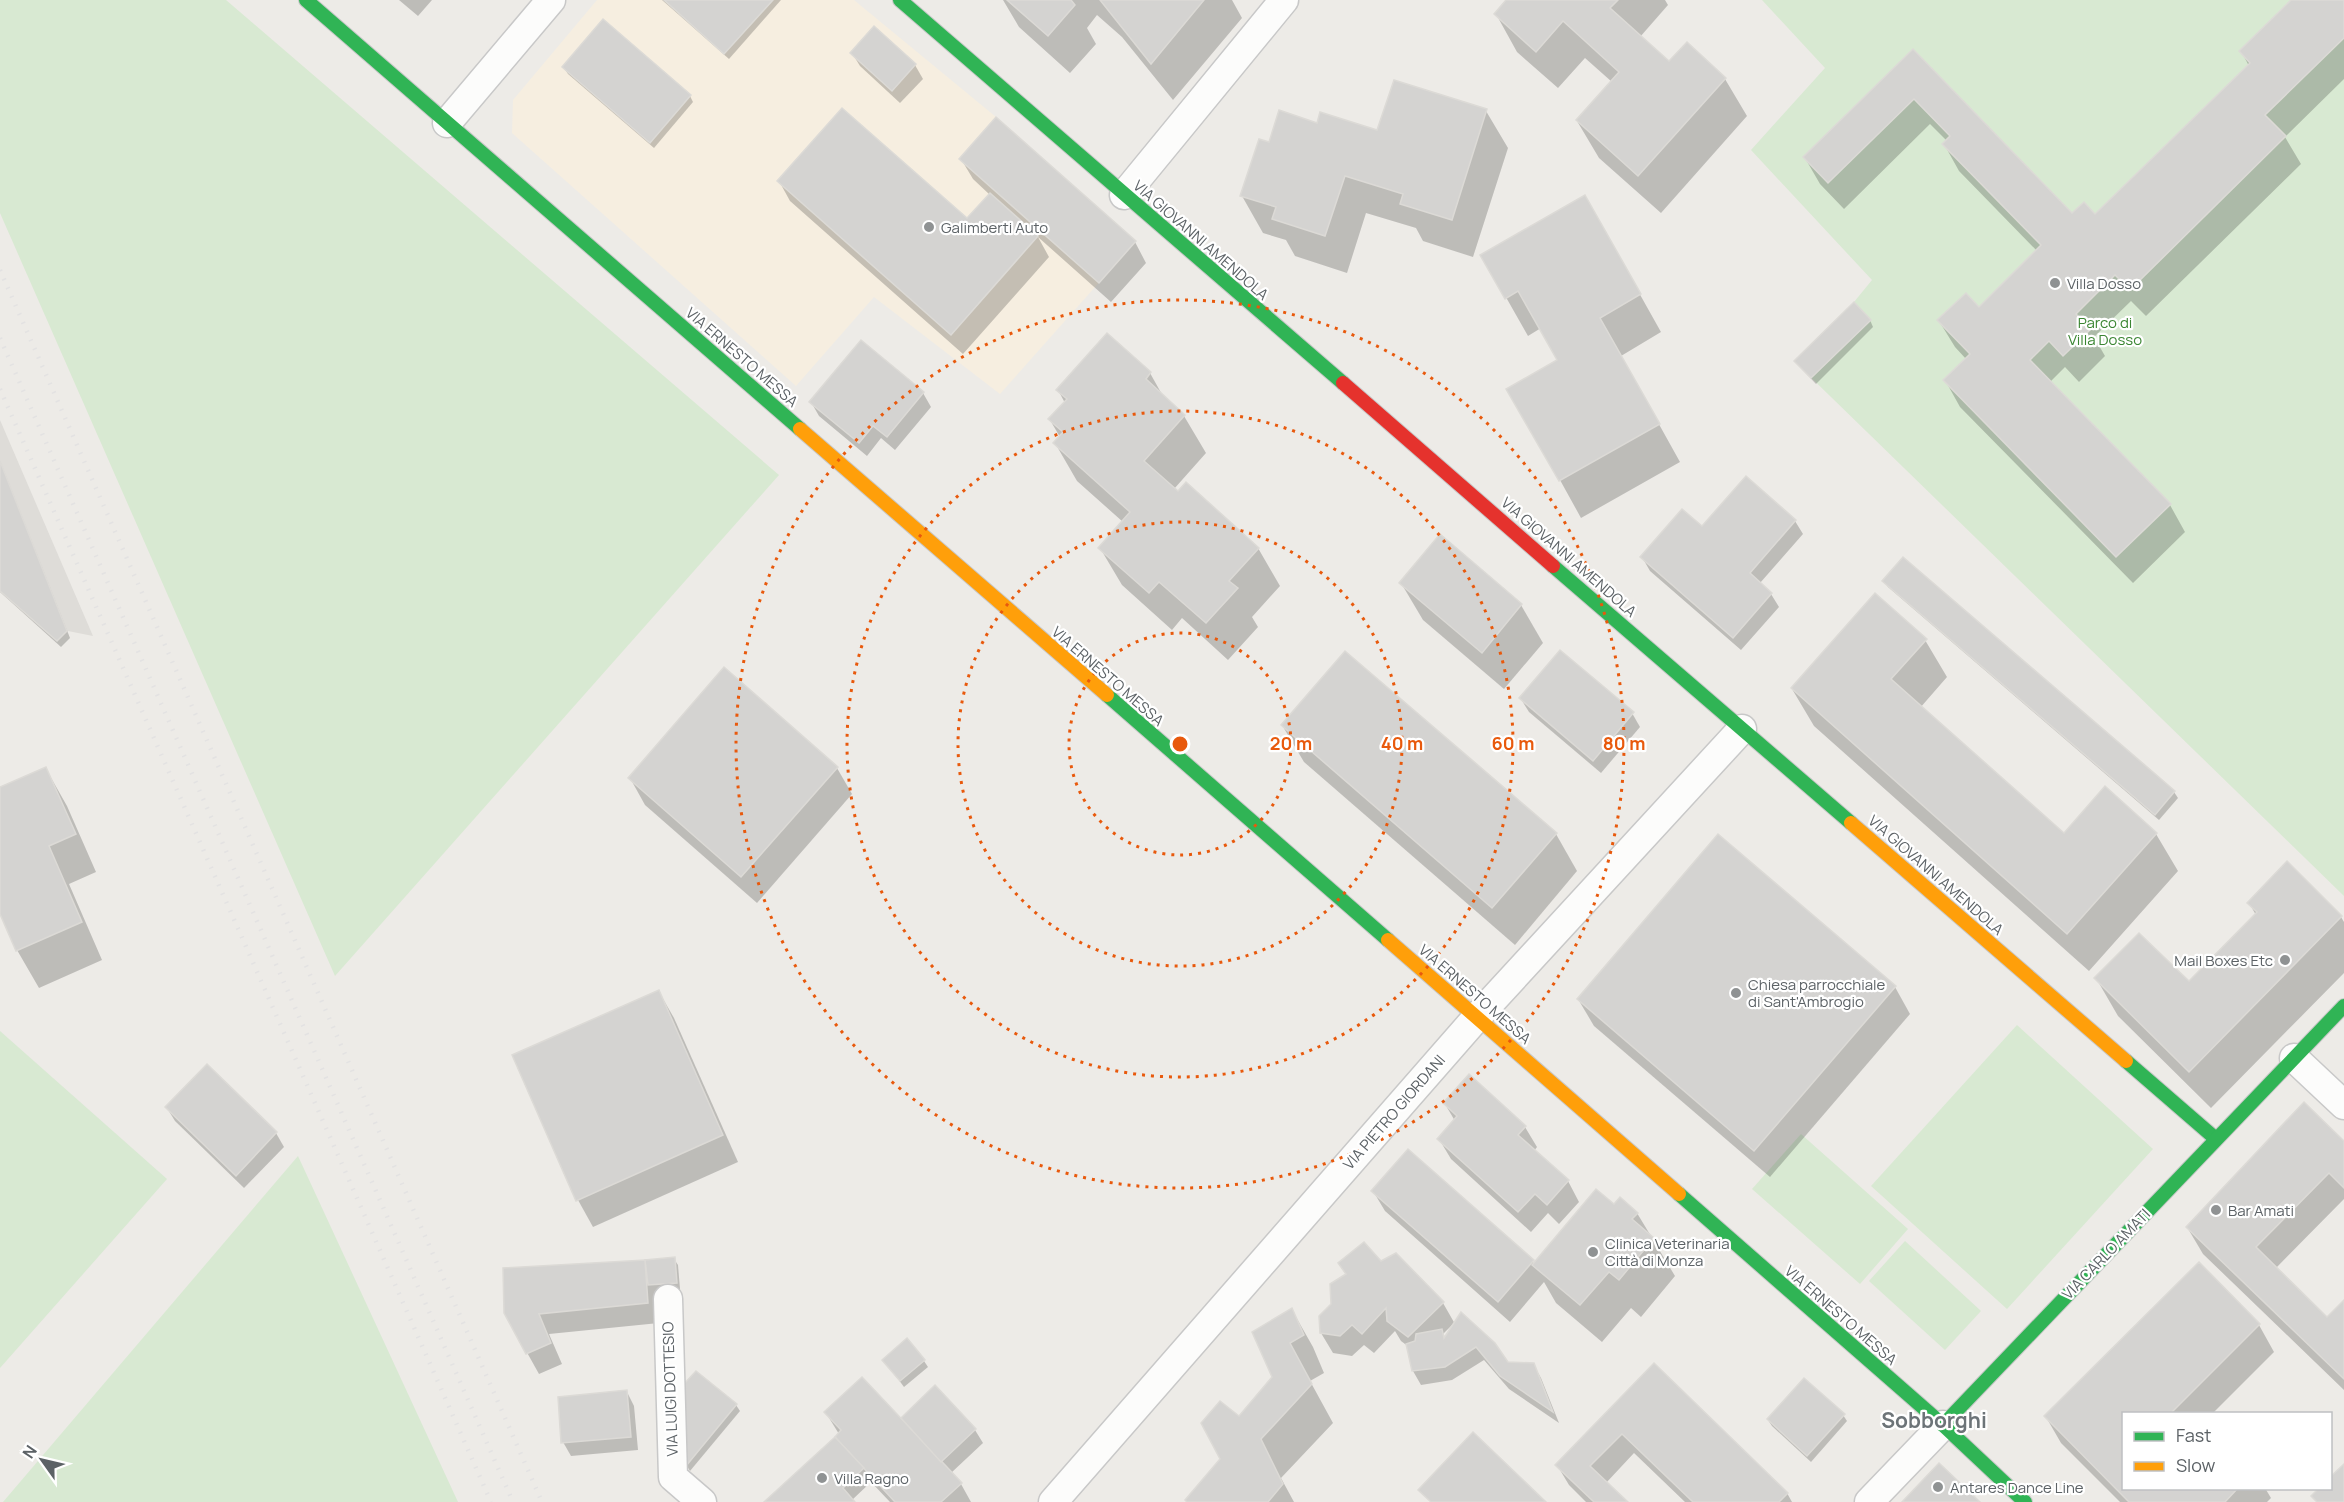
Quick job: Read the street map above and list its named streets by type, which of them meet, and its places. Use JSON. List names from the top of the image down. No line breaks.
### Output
{"streets":{"street":["VIA GIOVANNI AMENDOLA","VIA ERNESTO MESSA","VIA PIETRO GIORDANI","VIA CARLO AMATI","VIA LUIGI DOTTESIO"]},"crossings":[["VIA GIOVANNI AMENDOLA","VIA PIETRO GIORDANI"],["VIA GIOVANNI AMENDOLA","VIA CARLO AMATI"],["VIA ERNESTO MESSA","VIA PIETRO GIORDANI"],["VIA ERNESTO MESSA","VIA CARLO AMATI"]],"districts":["Sobborghi"],"parks":["Parco di Villa Dosso"],"places":["Galimberti Auto","Villa Dosso","Mail Boxes Etc","Chiesa parrocchiale di Sant'Ambrogio","Bar Amati","Clinica Veterinaria Città di Monza","Villa Ragno","Antares Dance Line"],"legend":["Fast","Slow"],"north":"top left","rings":["20 m","40 m","60 m","80 m"]}
